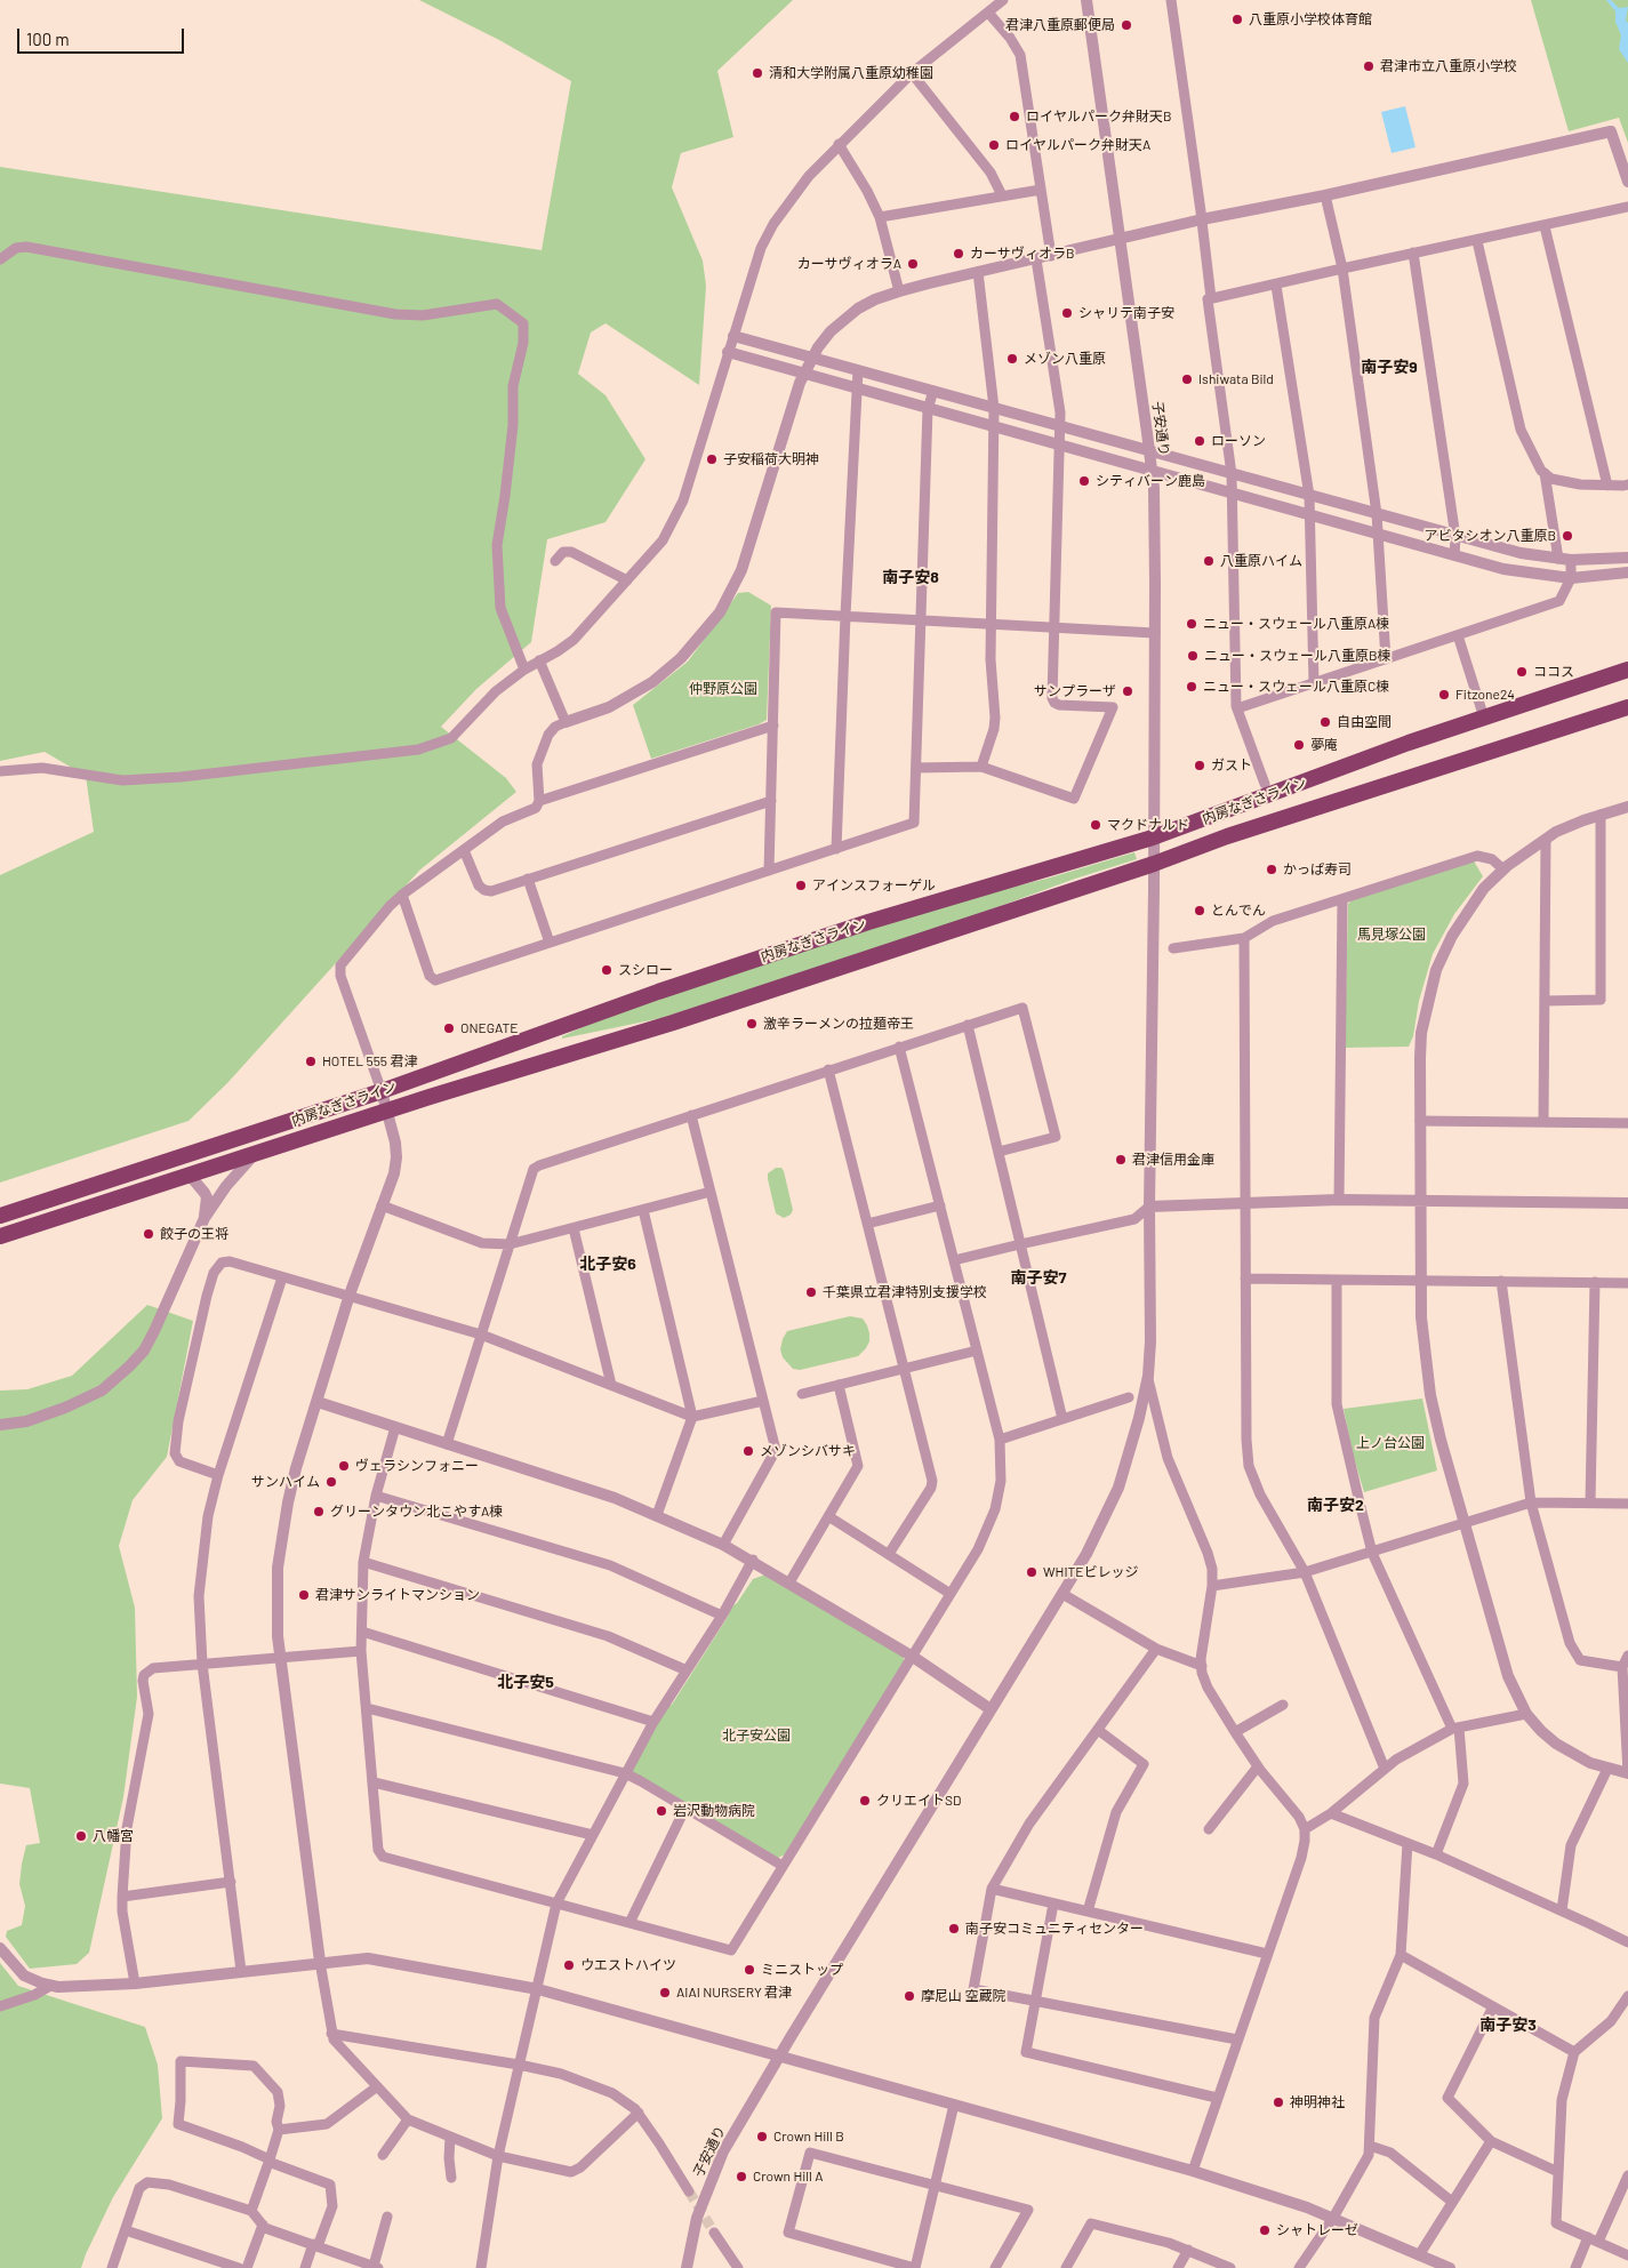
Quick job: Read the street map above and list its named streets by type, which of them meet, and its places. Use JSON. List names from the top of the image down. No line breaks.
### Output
{"streets":{"highway":["内房なぎさライン"],"street":["子安通り"]},"crossings":[["子安通り","内房なぎさライン"]],"districts":["南子安9","南子安8","北子安6","南子安7","南子安2","北子安5","南子安3"],"parks":["仲野原公園","馬見塚公園","上ノ台公園","北子安公園"],"places":["八重原小学校体育館","君津八重原郵便局","君津市立八重原小学校","清和大学附属八重原幼稚園","ロイヤルパーク弁財天B","ロイヤルパーク弁財天A","カーサヴィオラB","カーサヴィオラA","シャリテ南子安","メゾン八重原","Ishiwata Bild","ローソン","子安稲荷大明神","シティバーン鹿島","アビタシオン八重原B","八重原ハイム","ニュー・スウェール八重原A棟","ニュー・スウェール八重原B棟","ココス","ニュー・スウェール八重原C棟","サンプラーザ","Fitzone24","自由空間","夢庵","ガスト","マクドナルド","かっぱ寿司","アインスフォーゲル","とんでん","スシロー","激辛ラーメンの拉麺帝王","ONEGATE","HOTEL 555 君津","君津信用金庫","餃子の王将","千葉県立君津特別支援学校","メゾンシバサキ","ヴェラシンフォニー","サンハイム","グリーンタウン北こやすA棟","WHITEビレッジ","君津サンライトマンション","クリエイトSD","岩沢動物病院","八幡宮","南子安コミュニティセンター","ウエストハイツ","ミニストップ","AIAI NURSERY 君津","摩尼山 空蔵院","神明神社","Crown Hill B","Crown Hill A","シャトレーゼ"],"scale_bar":"100 m"}
